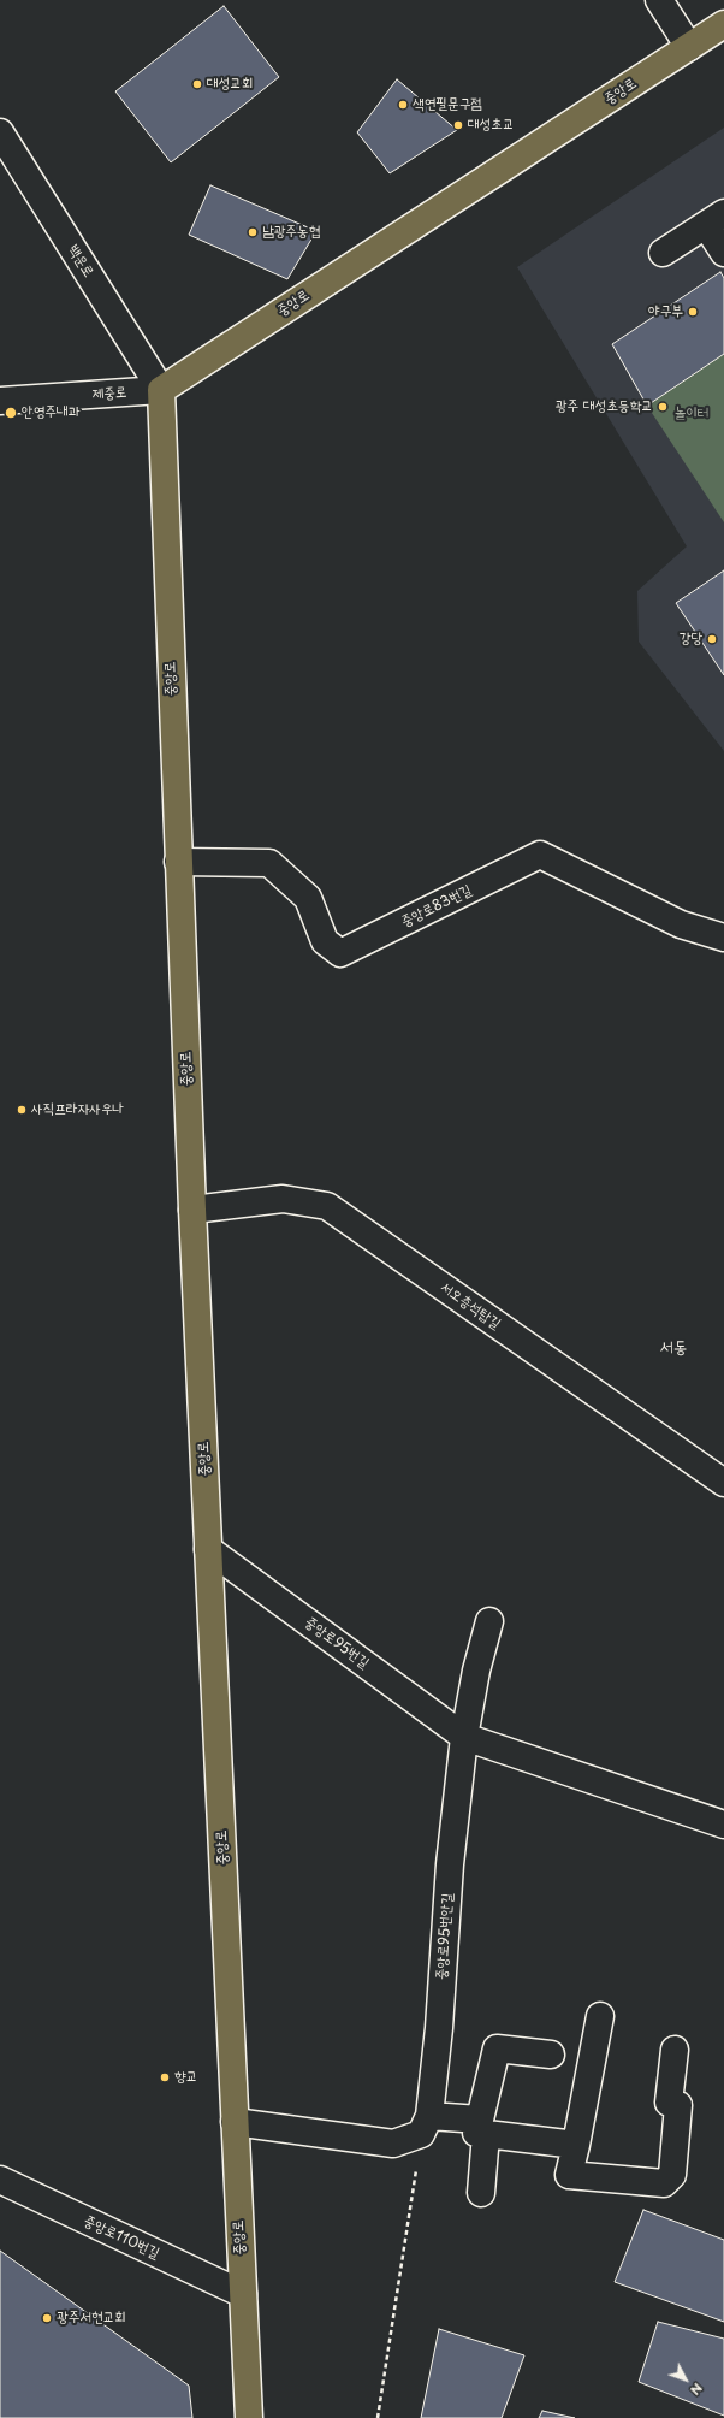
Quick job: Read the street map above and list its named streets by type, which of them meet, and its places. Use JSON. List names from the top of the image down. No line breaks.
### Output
{"streets":{"main road":["중앙로"],"street":["백운로","제중로","중앙로83번길","서오층석탑길","중앙로95번길","중앙로95번안길","중앙로110번길"]},"crossings":[["중앙로","백운로"],["중앙로","제중로"],["중앙로","중앙로83번길"],["중앙로","서오층석탑길"],["중앙로","중앙로95번길"],["중앙로","중앙로110번길"],["백운로","제중로"],["중앙로95번길","중앙로95번안길"]],"districts":["서동"],"parks":["놀이터"],"places":["대성교회","색연필문구점","대성초교","남광주농협","야구부","광주 대성초등학교","안영주내과","강당","사직프라자사우나","향교","광주서현교회"],"north":"bottom right"}
